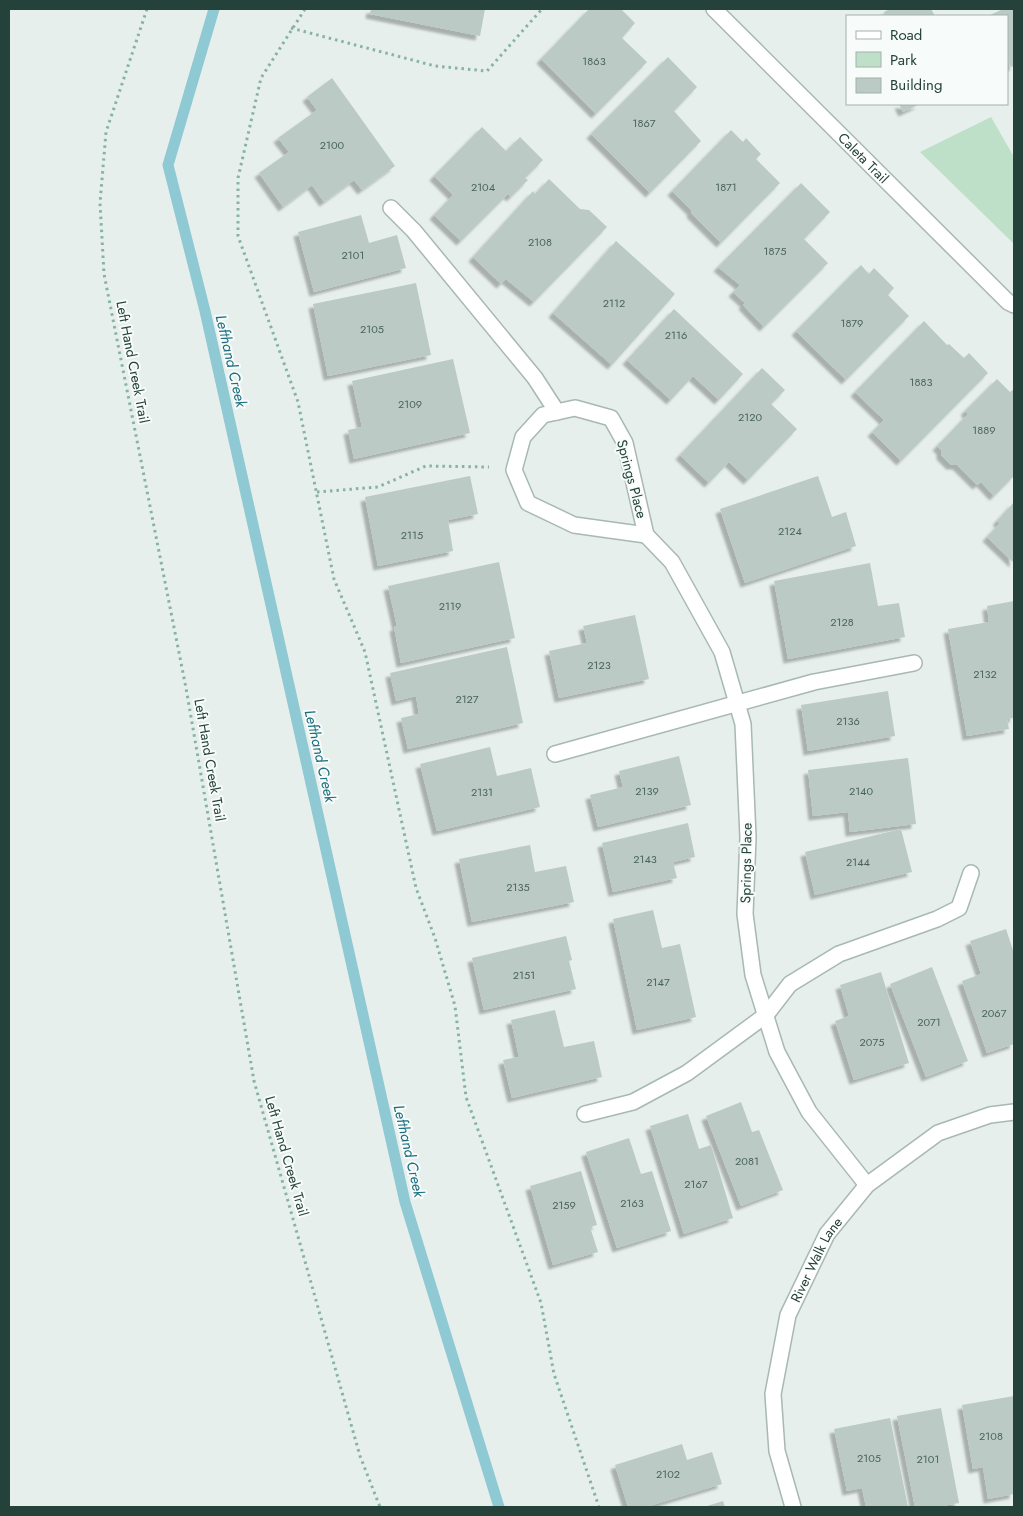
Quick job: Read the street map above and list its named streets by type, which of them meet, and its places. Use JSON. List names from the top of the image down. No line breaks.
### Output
{"streets":{"street":["Caleta Trail","Springs Place","River Walk Lane"],"path":["Left Hand Creek Trail"]},"crossings":[["Springs Place","River Walk Lane"]],"water":["Lefthand Creek"],"house_numbers":["1863","1867","2100","2104","1871","2108","1875","2101","2112","1879","2105","2116","1883","2109","2120","1889","2124","2115","2119","2128","2123","2132","2127","2136","2139","2140","2131","2143","2144","2135","2151","2147","2067","2071","2075","2081","2167","2163","2159","2108","2105","2101","2102"],"legend":["Road","Park","Building"]}
